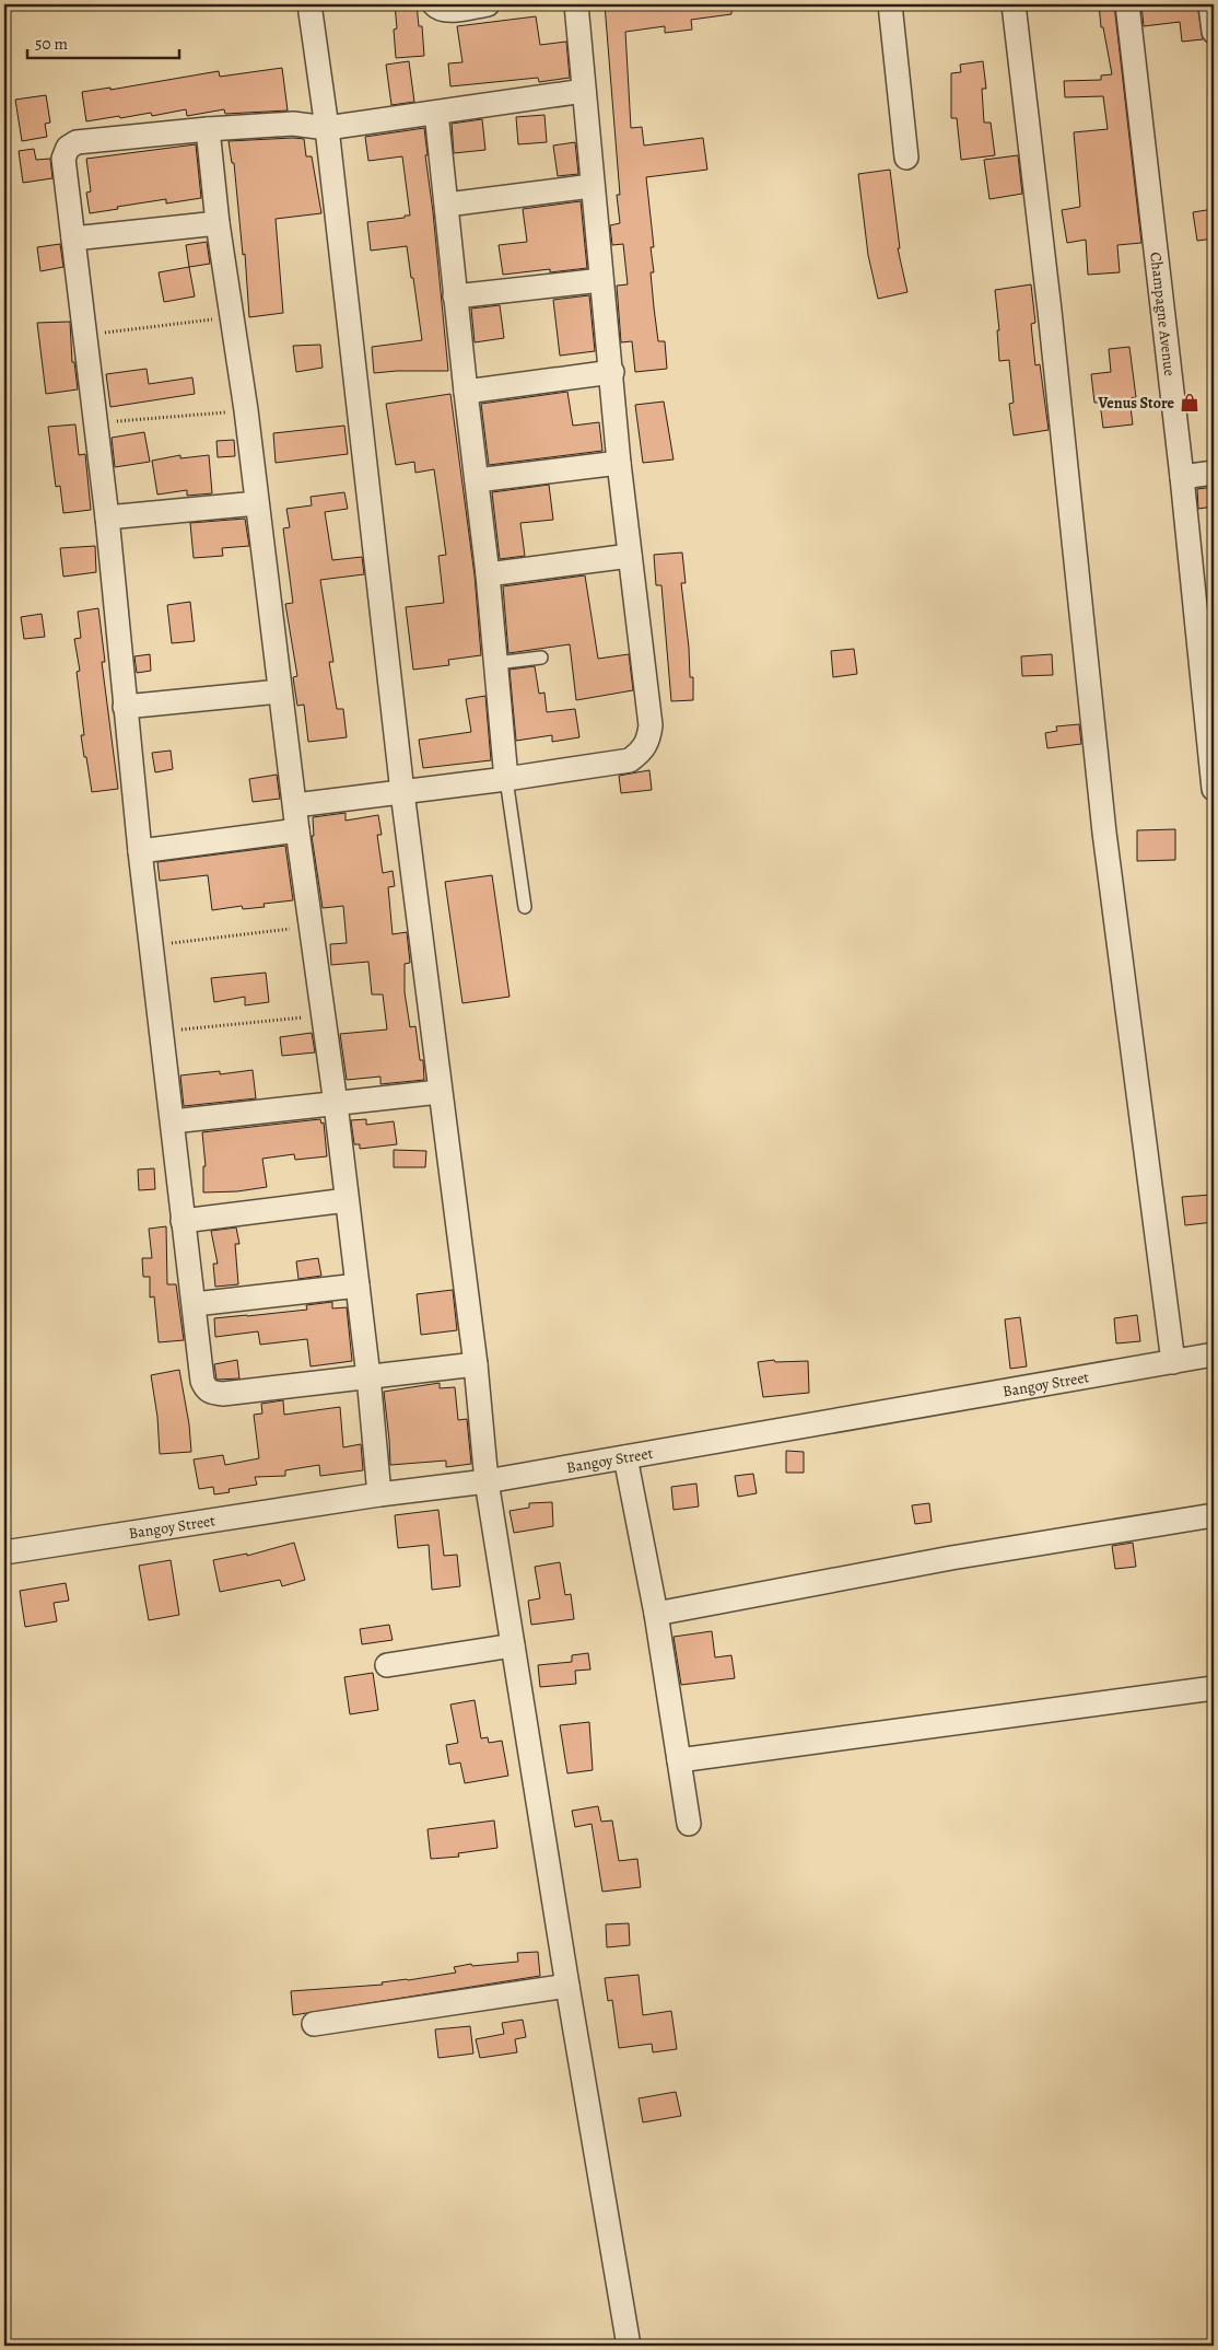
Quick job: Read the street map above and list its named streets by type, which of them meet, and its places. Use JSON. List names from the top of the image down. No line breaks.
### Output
{"streets":{"street":["Champagne Avenue","Bangoy Street"]},"places":{"shop":["Venus Store"]},"scale_bar":"50 m"}
